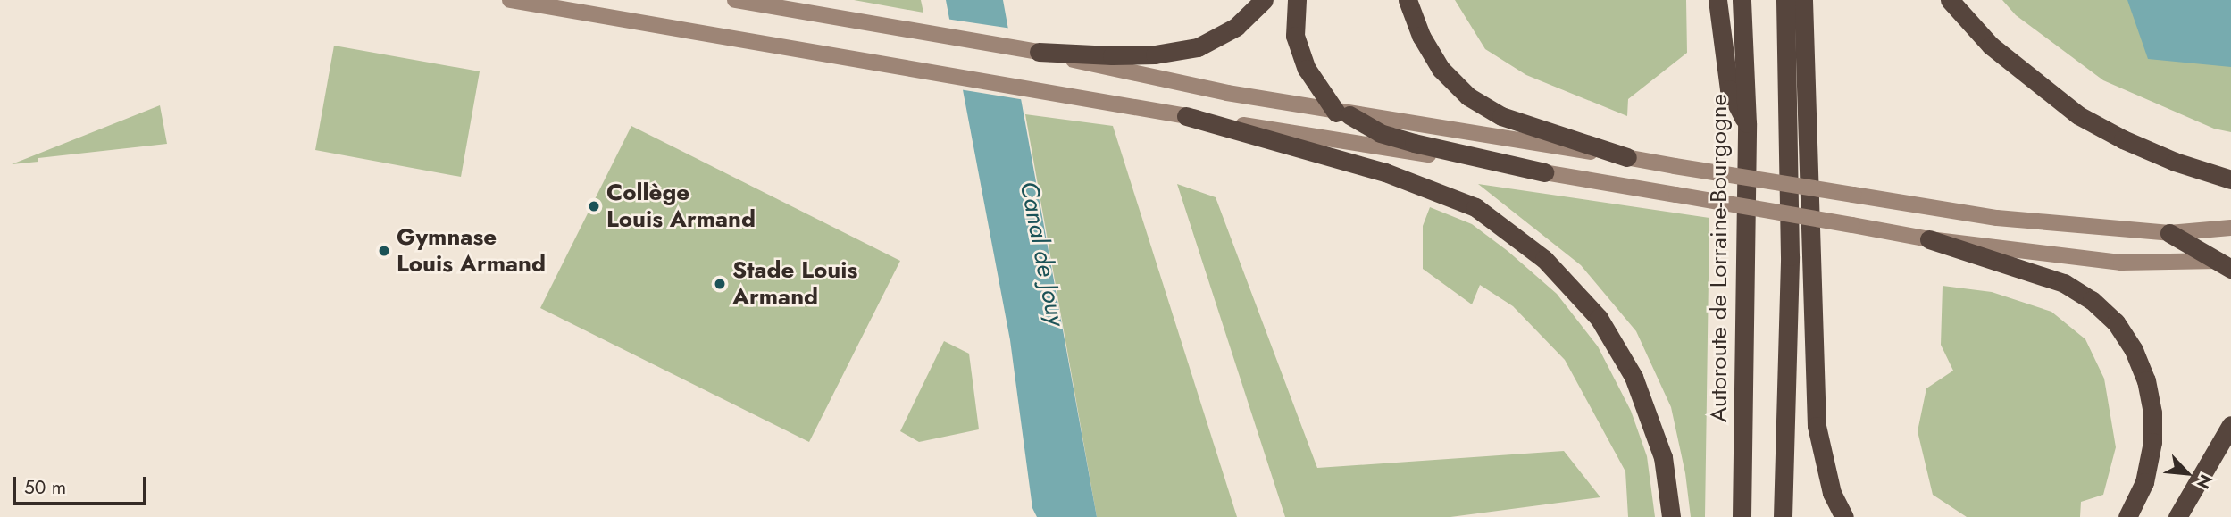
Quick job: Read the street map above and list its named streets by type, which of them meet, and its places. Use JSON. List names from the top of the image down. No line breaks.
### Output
{"streets":{"highway":["Autoroute de Lorraine-Bourgogne"]},"water":["Canal de Jouy"],"places":["Collège Louis Armand","Gymnase Louis Armand","Stade Louis Armand"],"scale_bar":"50 m","north":"bottom right"}
